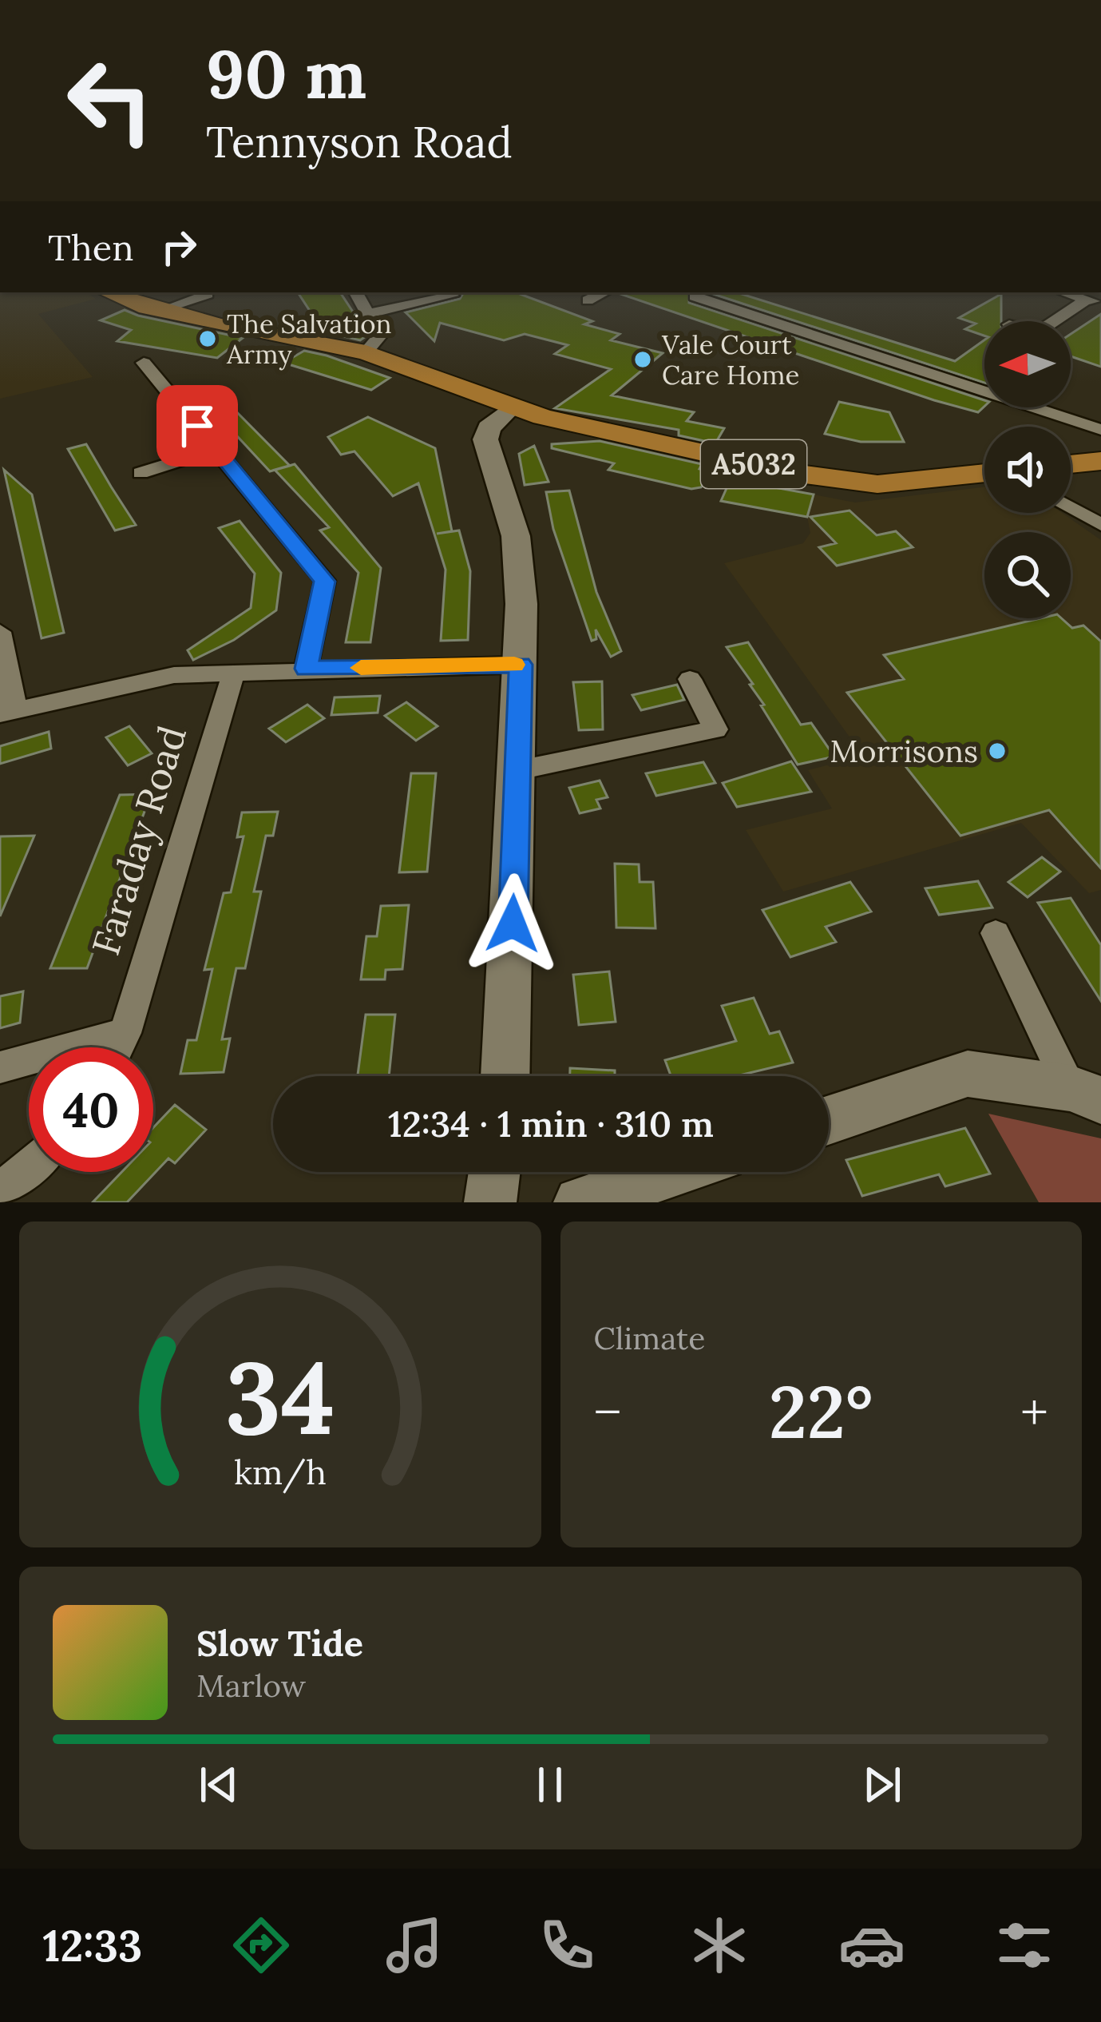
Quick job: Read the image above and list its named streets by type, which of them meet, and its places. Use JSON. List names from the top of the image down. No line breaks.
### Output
{"streets":{"main road":["A5032"],"street":["Faraday Road"]},"places":["The Salvation Army","Vale Court Care Home","Morrisons"],"north":"left","page":{"turn":["90 m","Tennyson Road"],"then":"Then","limit":"40","trip":"12:34 · 1 min · 310 m","tile":"Climate","heat":["−","22°","+"],"song":["Slow Tide","Marlow"],"tabs":"12:33","gauge":["34","km/h"]}}
